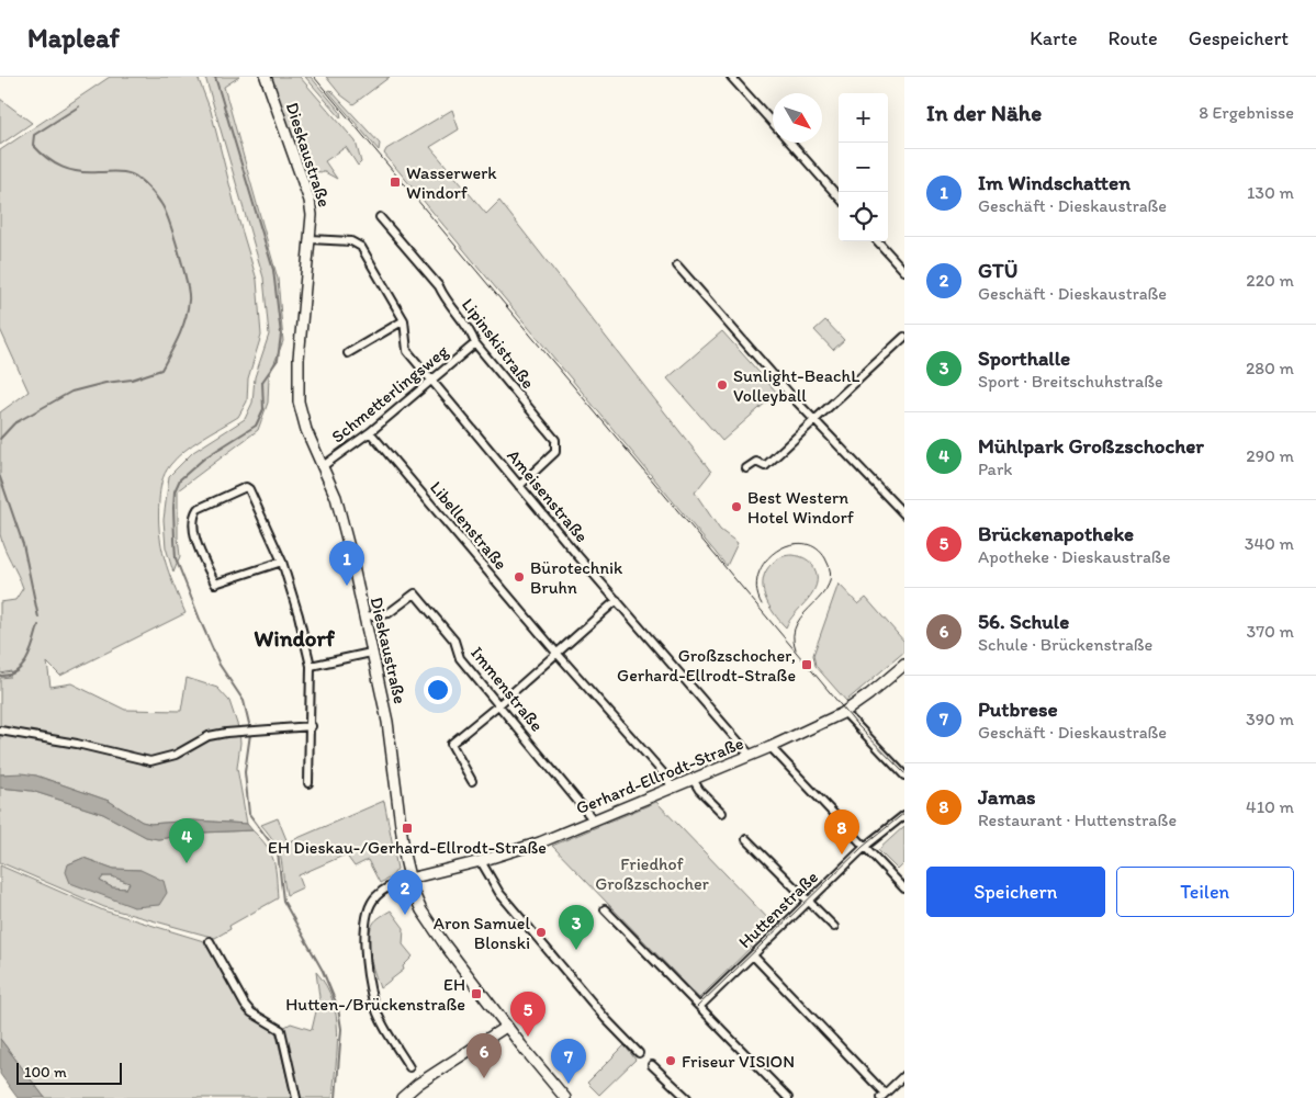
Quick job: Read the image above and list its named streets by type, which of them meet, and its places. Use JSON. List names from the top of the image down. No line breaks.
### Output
{"streets":{"main road":["Dieskaustraße","Gerhard-Ellrodt-Straße"],"street":["Lipinskistraße","Schmetterlingsweg","Ameisenstraße","Libellenstraße","Immenstraße","Huttenstraße"]},"crossings":[["Dieskaustraße","Schmetterlingsweg"],["Dieskaustraße","Ameisenstraße"],["Dieskaustraße","Immenstraße"],["Dieskaustraße","Gerhard-Ellrodt-Straße"],["Lipinskistraße","Schmetterlingsweg"],["Lipinskistraße","Ameisenstraße"],["Schmetterlingsweg","Ameisenstraße"],["Schmetterlingsweg","Libellenstraße"],["Ameisenstraße","Gerhard-Ellrodt-Straße"],["Libellenstraße","Gerhard-Ellrodt-Straße"],["Immenstraße","Gerhard-Ellrodt-Straße"]],"districts":["Windorf"],"parks":["Friedhof Großzschocher"],"places":{"transit":["Wasserwerk Windorf","Großzschocher, Gerhard-Ellrodt-Straße","EH Dieskau-/Gerhard-Ellrodt-Straße","EH Hutten-/Brückenstraße"],"other":["Sunlight-BeachL Volleyball","Best Western Hotel Windorf","Bürotechnik Bruhn","Aron Samuel Blonski","Friseur VISION"]},"scale_bar":"100 m","north":"bottom right","page":{"header":"Mapleaf","nav":["Karte","Route","Gespeichert"],"heading":["In der Nähe","8 Ergebnisse"],"map_buttons":["+","−"],"list":[{"mark":"1","name":"Im Windschatten","note":"Geschäft · Dieskaustraße","value":"130 m"},{"mark":"2","name":"GTÜ","note":"Geschäft · Dieskaustraße","value":"220 m"},{"mark":"3","name":"Sporthalle","note":"Sport · Breitschuhstraße","value":"280 m"},{"mark":"4","name":"Mühlpark Großzschocher","note":"Park","value":"290 m"},{"mark":"5","name":"Brückenapotheke","note":"Apotheke · Dieskaustraße","value":"340 m"},{"mark":"6","name":"56. Schule","note":"Schule · Brückenstraße","value":"370 m"},{"mark":"7","name":"Putbrese","note":"Geschäft · Dieskaustraße","value":"390 m"},{"mark":"8","name":"Jamas","note":"Restaurant · Huttenstraße","value":"410 m"}],"pins":["1","8","4","2","3","5","6","7"],"buttons":["Speichern","Teilen"],"scale":"100 m"}}
